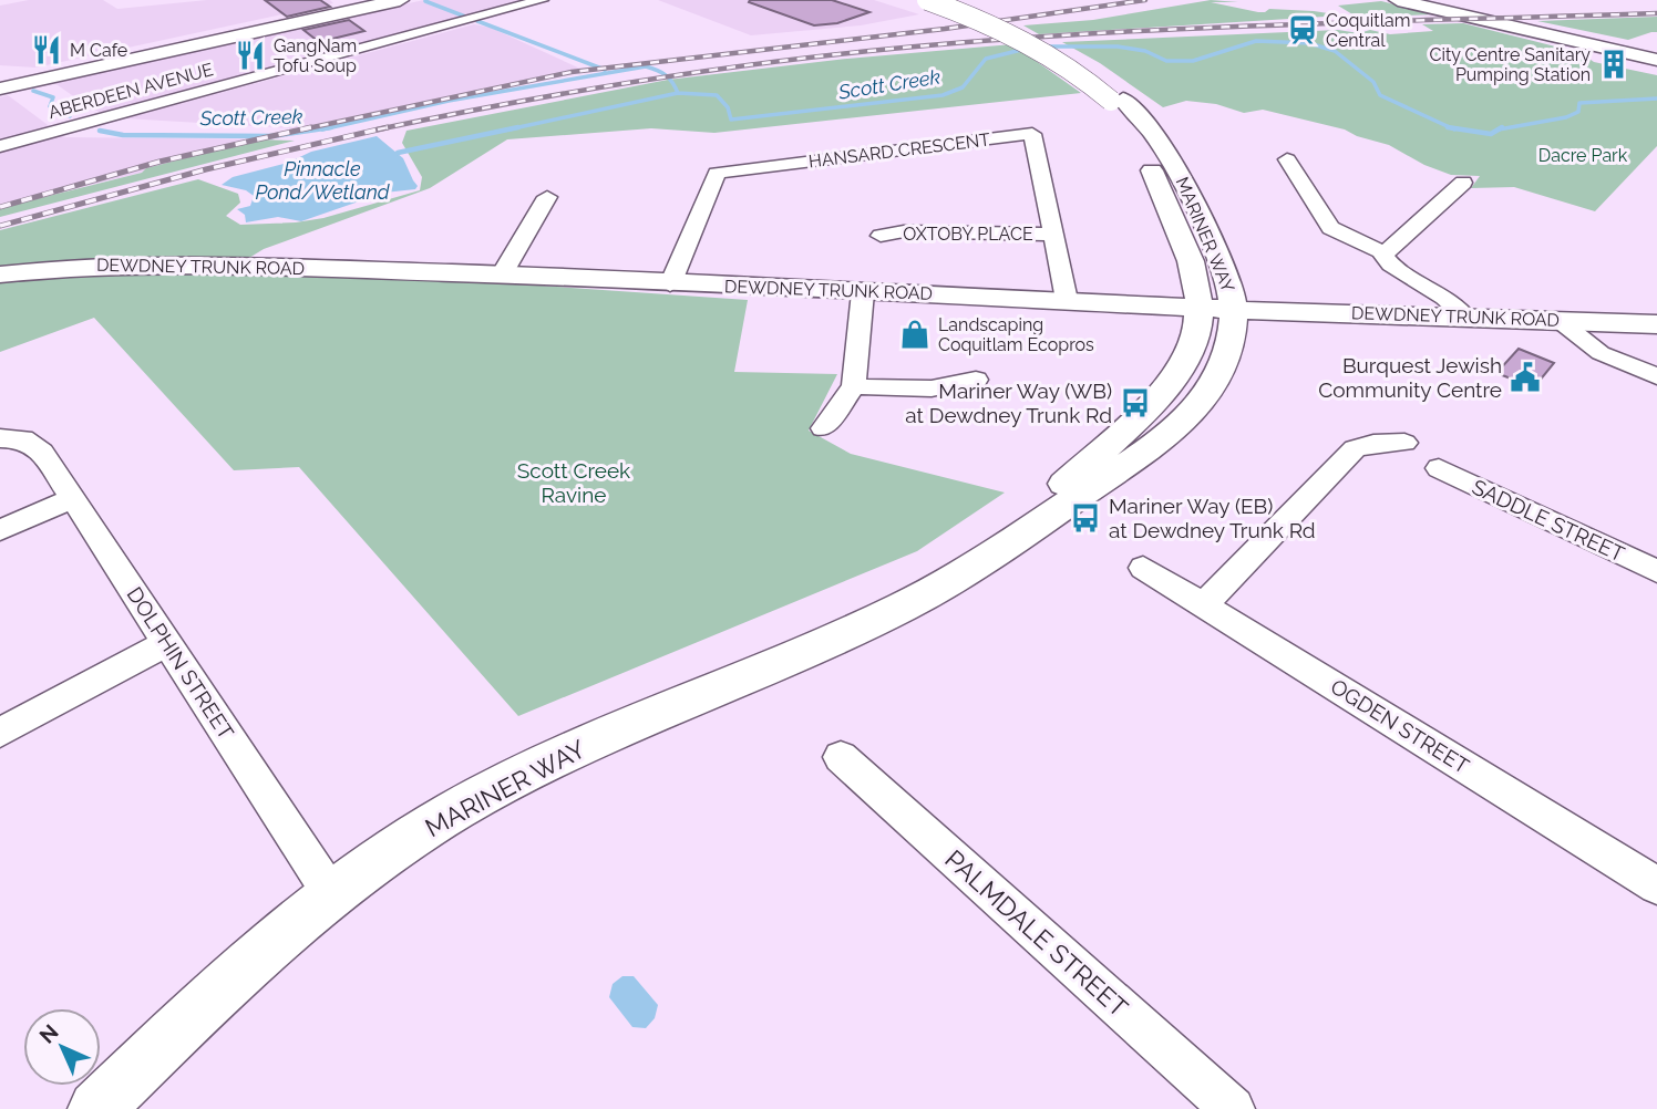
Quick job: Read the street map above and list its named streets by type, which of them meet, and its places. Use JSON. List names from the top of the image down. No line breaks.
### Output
{"streets":{"main road":["MARINER WAY","DEWDNEY TRUNK ROAD"],"street":["ABERDEEN AVENUE","HANSARD CRESCENT","OXTOBY PLACE","SADDLE STREET","DOLPHIN STREET","OGDEN STREET","PALMDALE STREET"]},"crossings":[["HANSARD CRESCENT","OXTOBY PLACE"],["HANSARD CRESCENT","DEWDNEY TRUNK ROAD"],["MARINER WAY","DEWDNEY TRUNK ROAD"],["MARINER WAY","DOLPHIN STREET"]],"water":["Scott Creek","Pinnacle Pond/Wetland"],"parks":["Dacre Park","Scott Creek Ravine"],"places":{"station":["Coquitlam Central"],"restaurant":["M Cafe","GangNam Tofu Soup"],"building":["City Centre Sanitary Pumping Station"],"shop":["Landscaping Coquitlam Ecopros"],"public building":["Burquest Jewish Community Centre"],"bus stop":["Mariner Way (WB) at Dewdney Trunk Rd","Mariner Way (EB) at Dewdney Trunk Rd"]},"north":"top left"}
